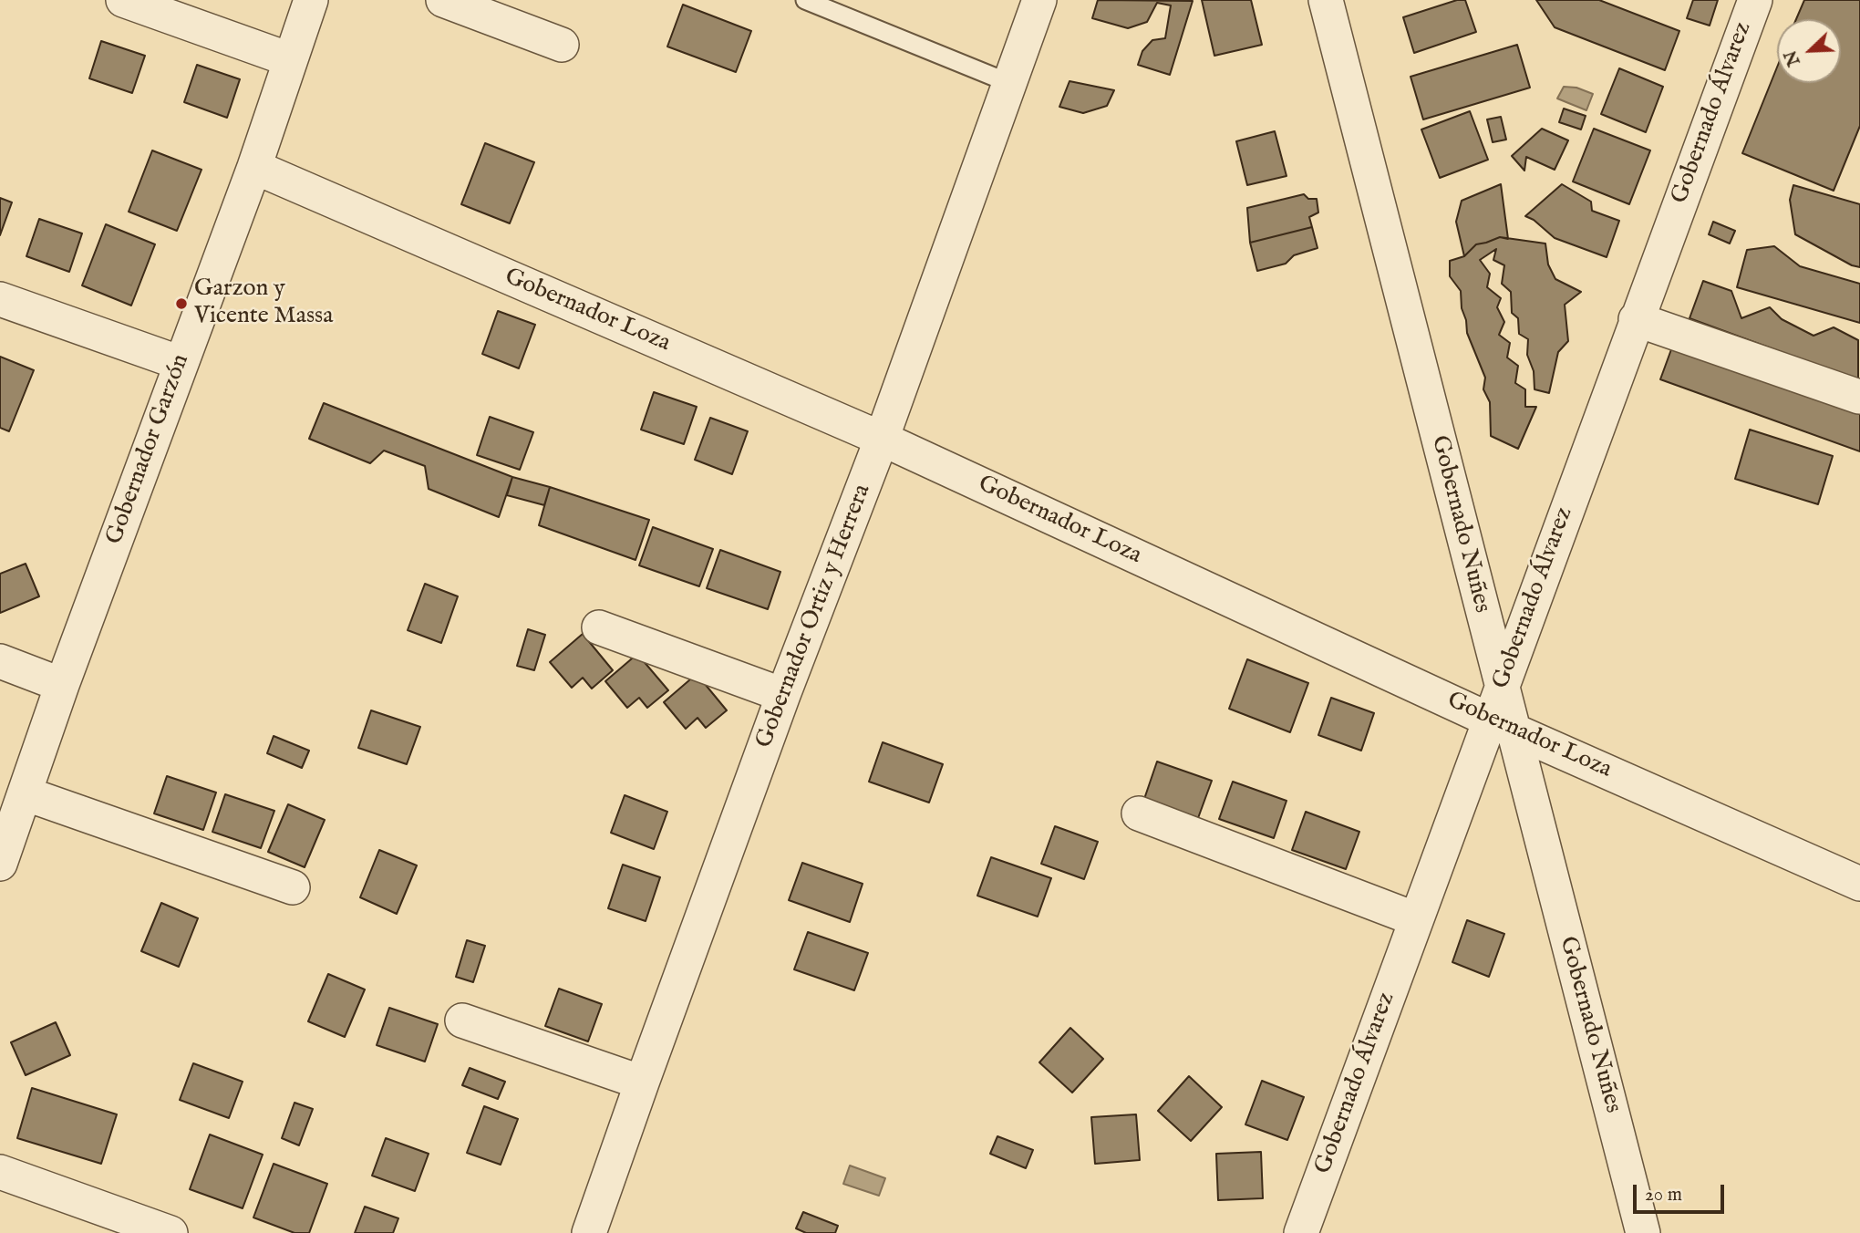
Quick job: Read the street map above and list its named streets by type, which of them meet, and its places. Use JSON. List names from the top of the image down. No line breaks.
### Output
{"streets":{"street":["Gobernado Álvarez","Gobernador Loza","Gobernador Garzón","Gobernado Nuñes","Gobernador Ortiz y Herrera"]},"crossings":[["Gobernado Álvarez","Gobernador Loza"],["Gobernado Álvarez","Gobernado Nuñes"],["Gobernador Loza","Gobernador Garzón"],["Gobernador Loza","Gobernado Nuñes"],["Gobernador Loza","Gobernador Ortiz y Herrera"]],"places":["Garzon y Vicente Massa"],"scale_bar":"20 m","north":"bottom left"}
